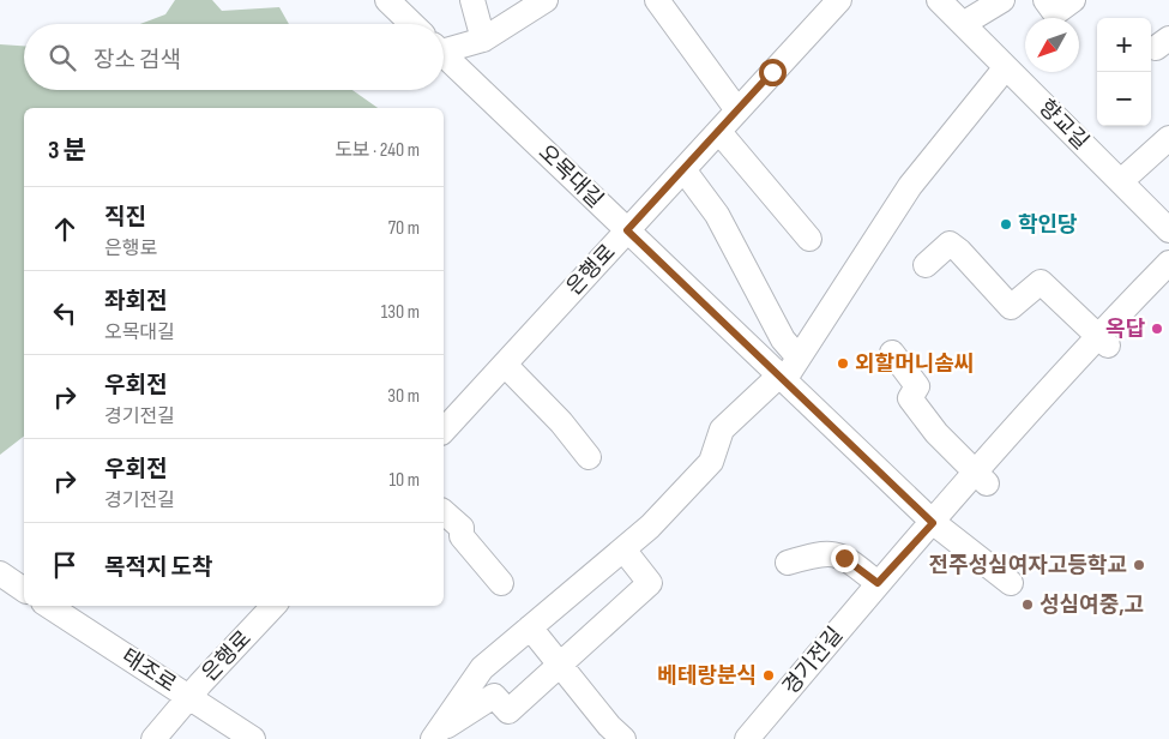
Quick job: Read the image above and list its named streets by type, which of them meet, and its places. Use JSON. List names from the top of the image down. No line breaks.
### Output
{"streets":{"street":["향교길","오목대길","은행로","경기전길","태조로"]},"crossings":[["오목대길","은행로"],["오목대길","경기전길"],["은행로","태조로"]],"places":["학인당","옥답","외할머니솜씨","전주성심여자고등학교","성심여중,고","베테랑분식"],"north":"bottom left","page":{"map_buttons":["+","−"],"search":"장소 검색","heading":["3 분","도보 · 240 m"],"list":[["직진","은행로","70 m"],["좌회전","오목대길","130 m"],["우회전","경기전길","30 m"],["우회전","경기전길","10 m"],"목적지 도착"]}}
